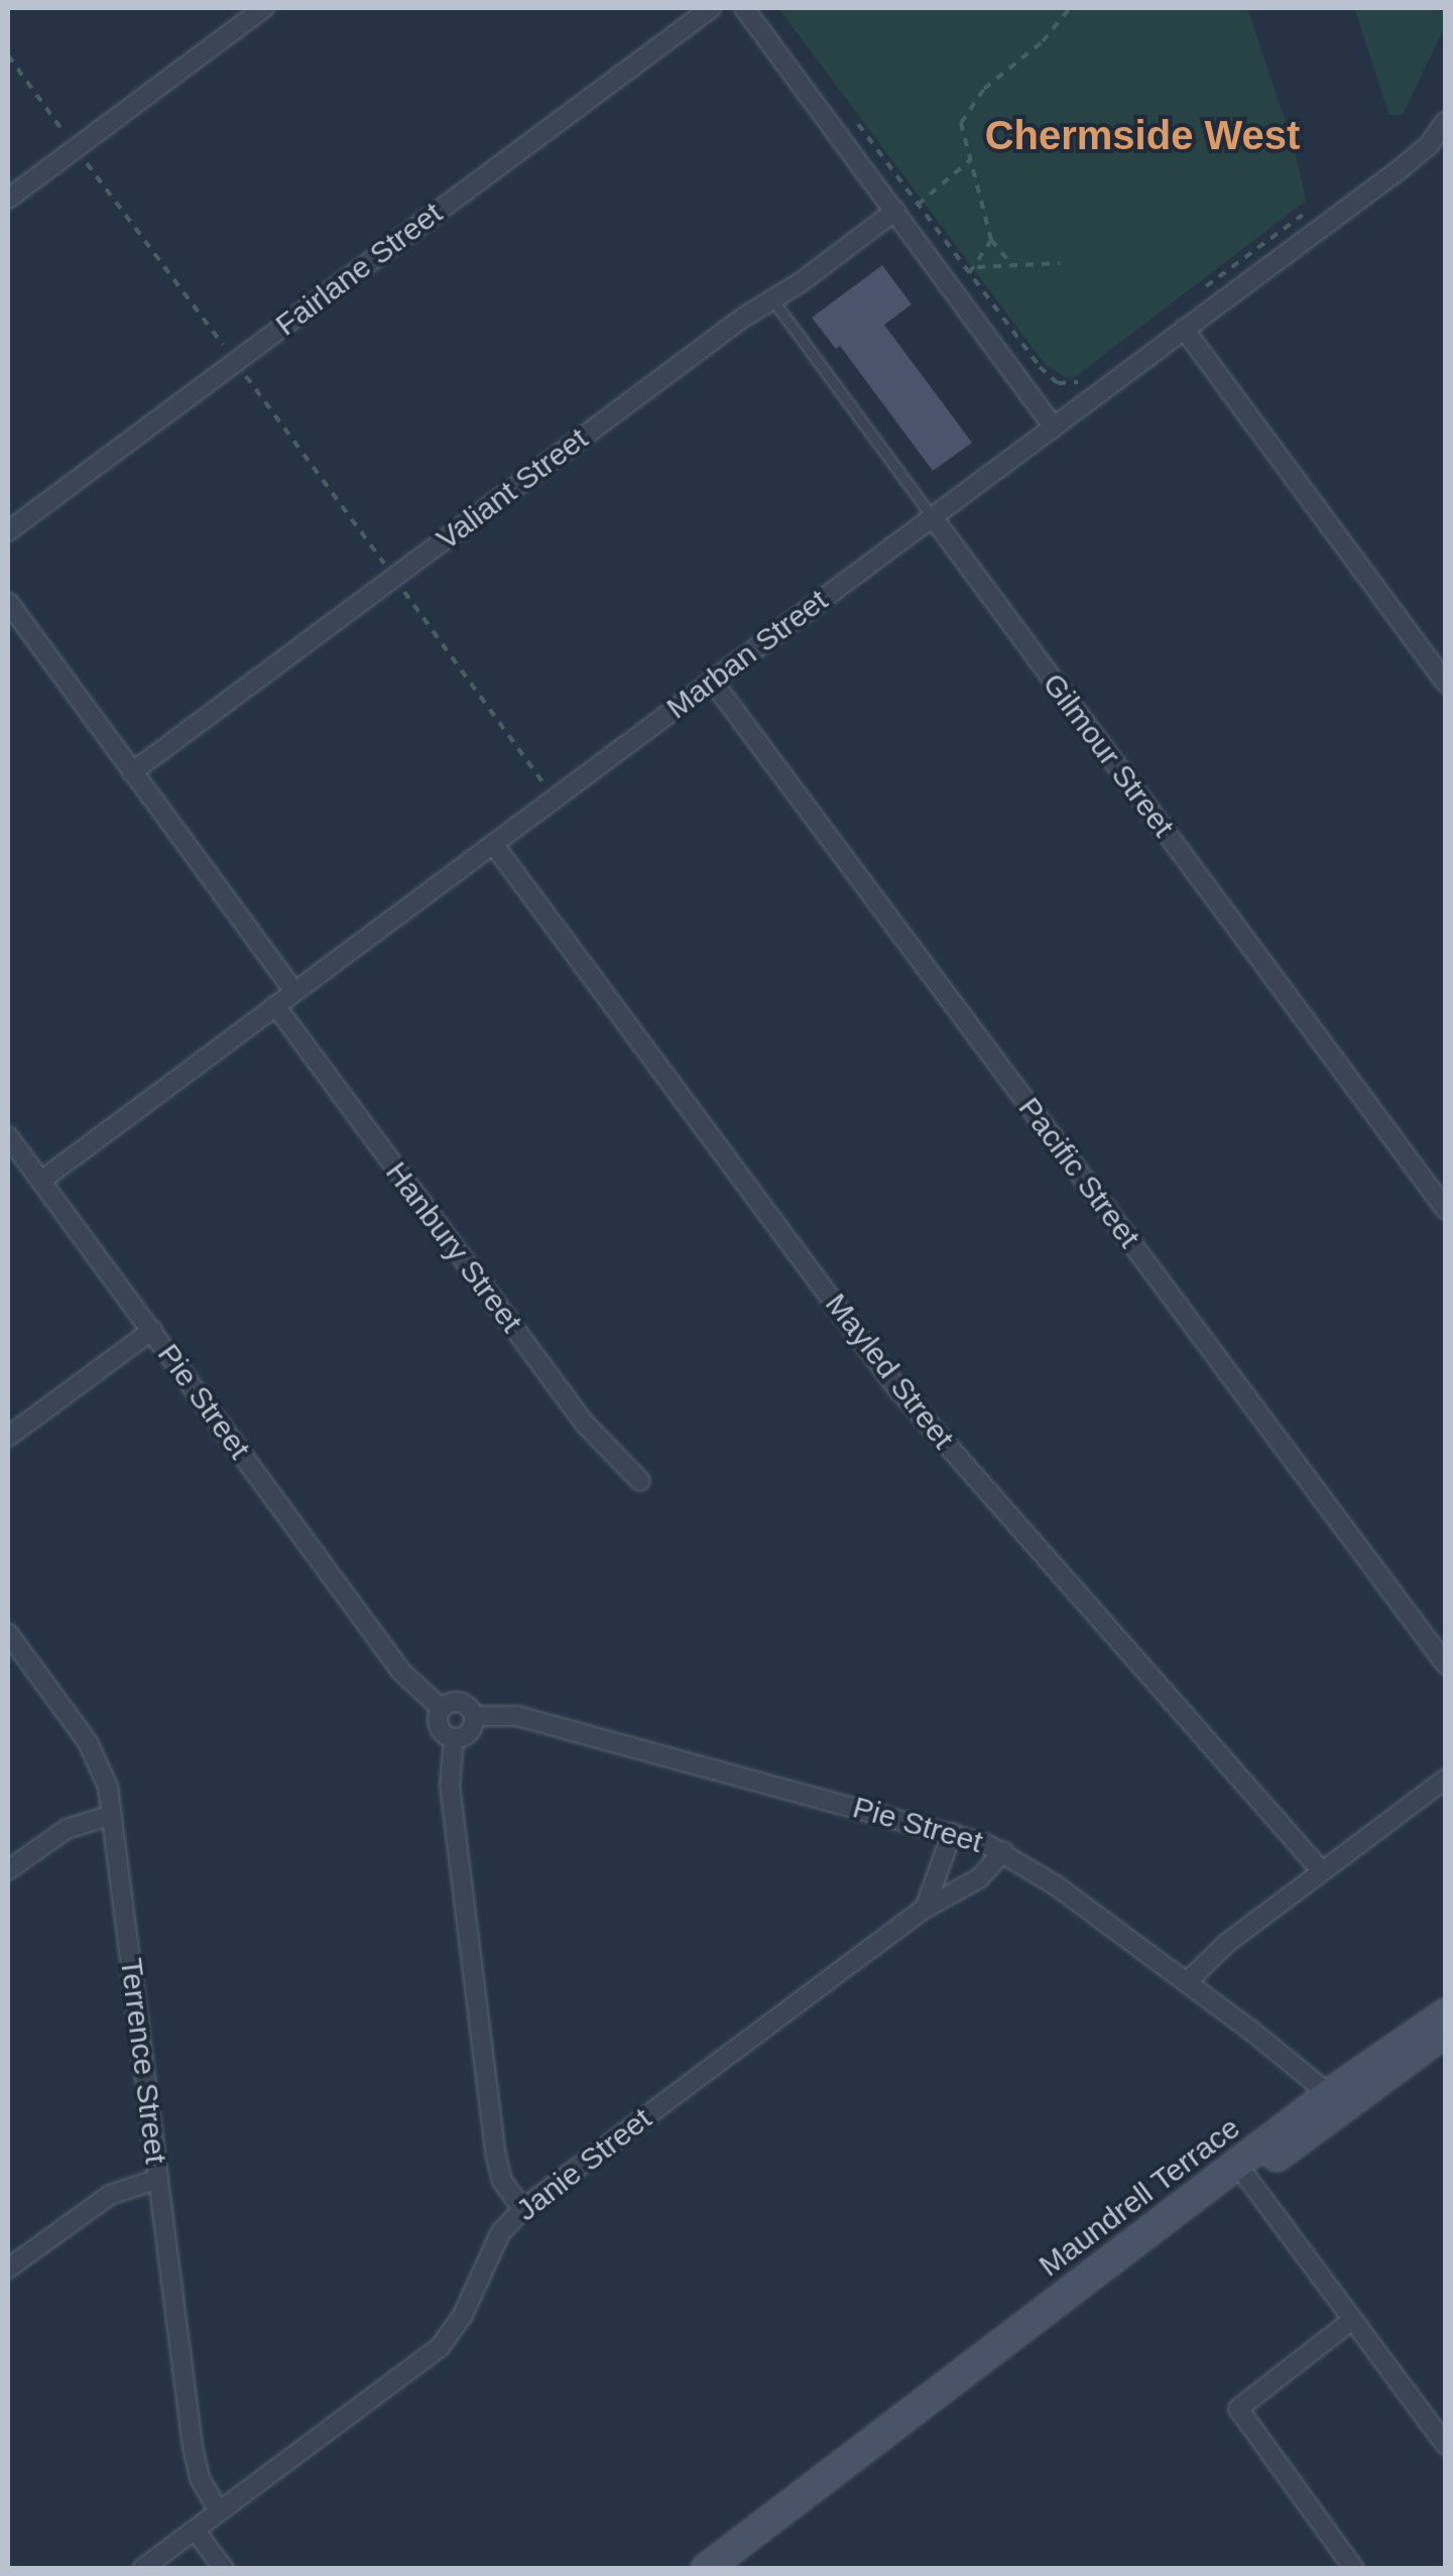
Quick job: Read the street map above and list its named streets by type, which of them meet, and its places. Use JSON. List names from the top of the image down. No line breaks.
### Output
{"streets":{"main road":["Maundrell Terrace"],"street":["Fairlane Street","Valiant Street","Marban Street","Gilmour Street","Pacific Street","Hanbury Street","Mayled Street","Pie Street","Terrence Street","Janie Street"]},"crossings":[["Valiant Street","Gilmour Street"],["Marban Street","Gilmour Street"],["Marban Street","Pacific Street"],["Marban Street","Hanbury Street"],["Marban Street","Mayled Street"],["Marban Street","Pie Street"],["Pie Street","Janie Street"],["Pie Street","Maundrell Terrace"],["Terrence Street","Janie Street"]],"districts":["Chermside West"]}
